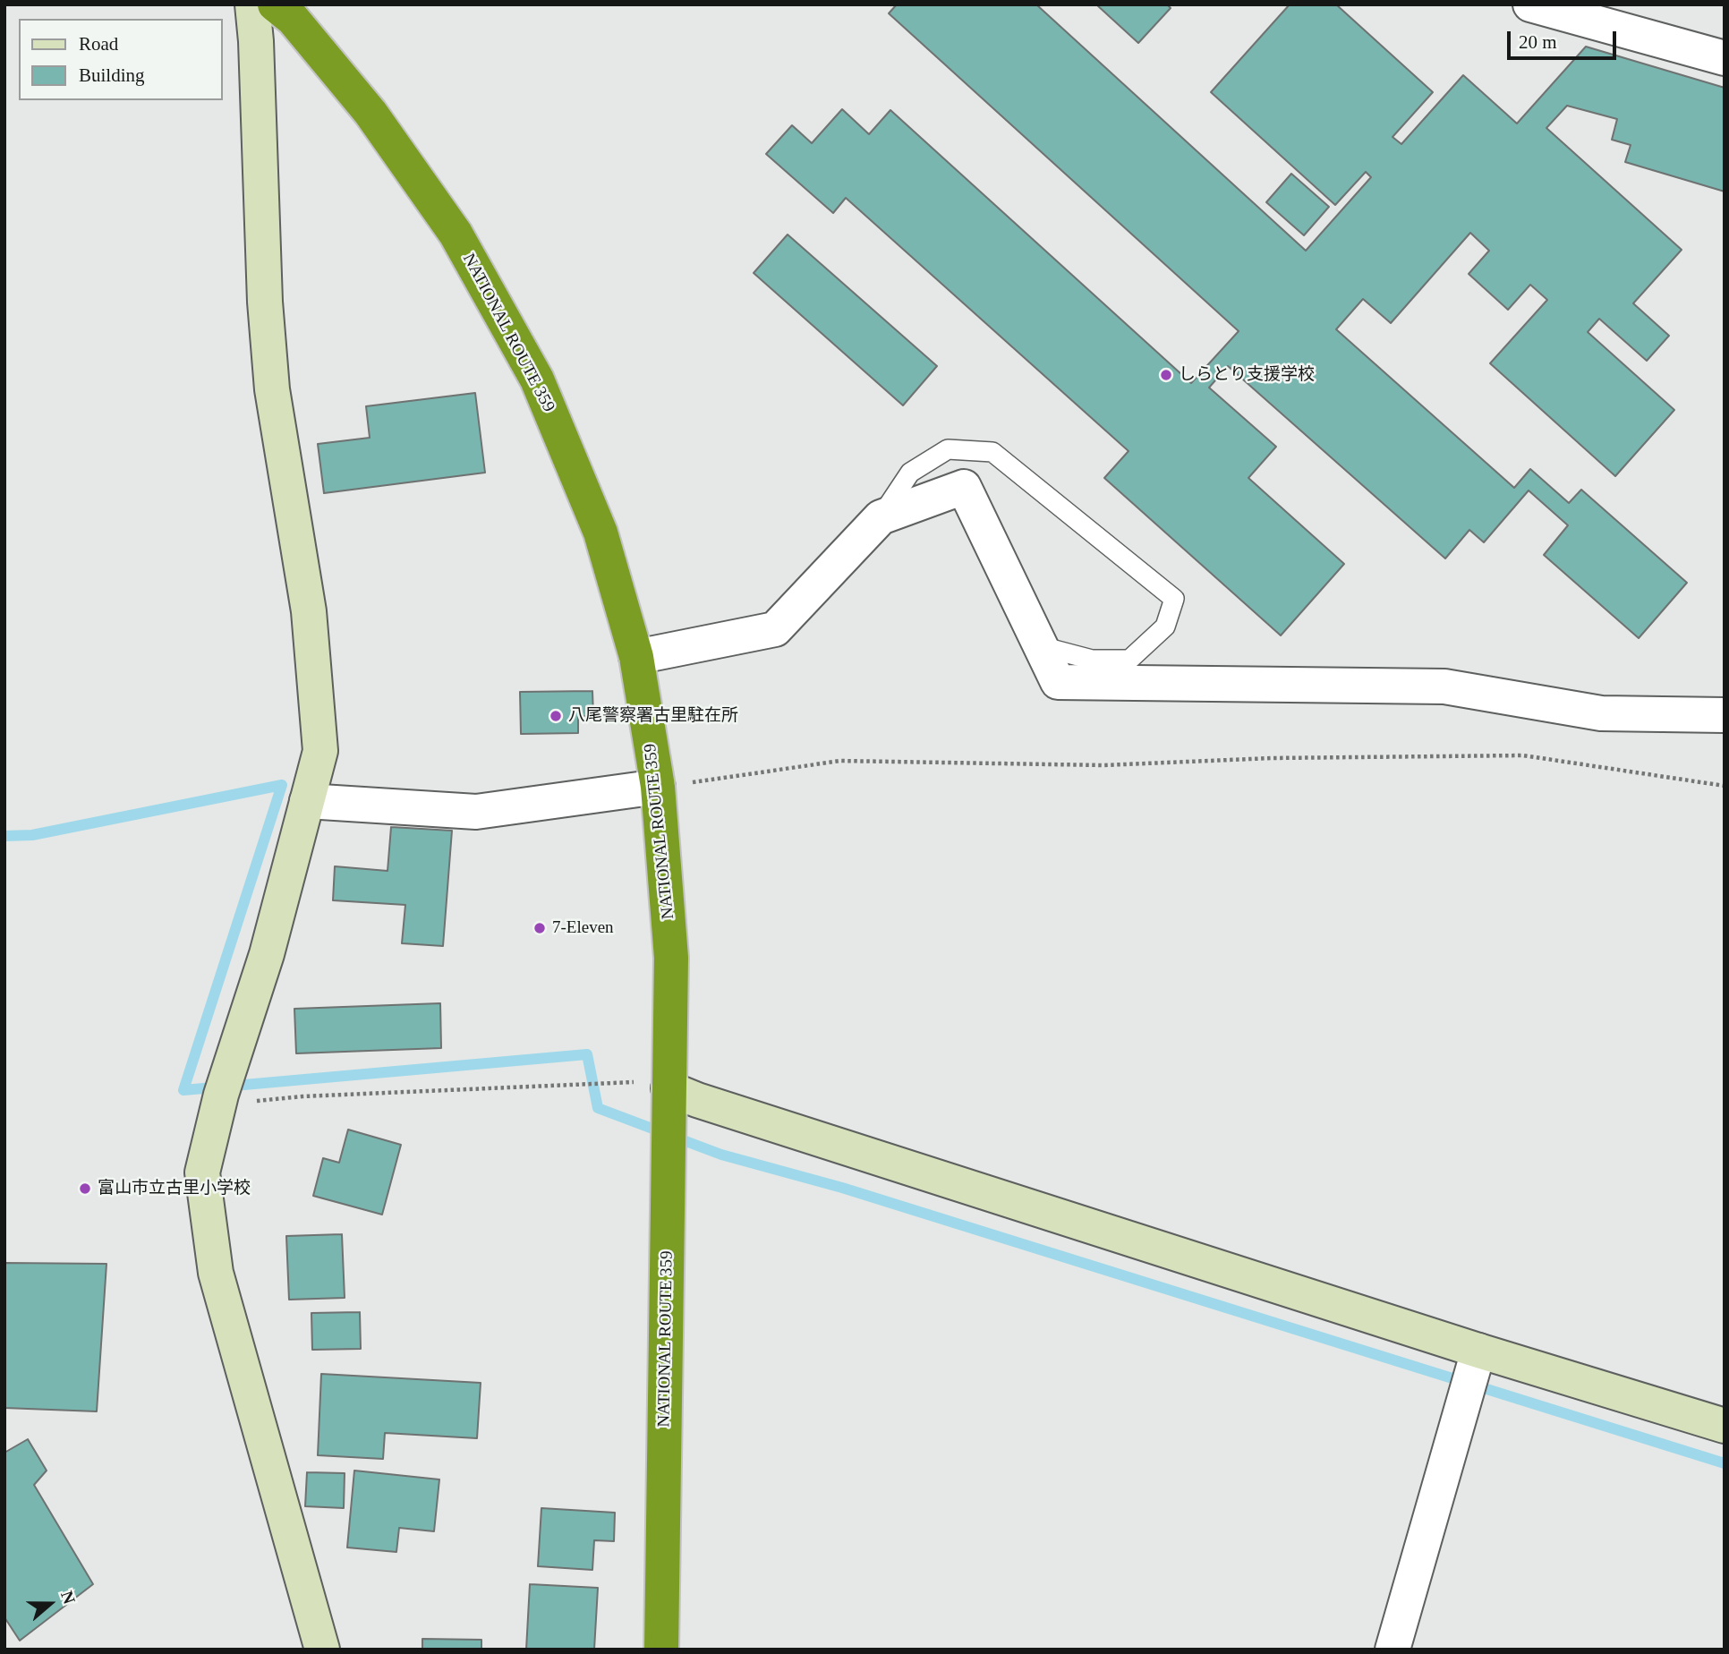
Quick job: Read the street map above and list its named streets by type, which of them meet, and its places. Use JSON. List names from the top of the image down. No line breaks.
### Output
{"streets":{"highway":["NATIONAL ROUTE 359"]},"places":["しらとり支援学校","八尾警察署古里駐在所","7-Eleven","富山市立古里小学校"],"legend":["Road","Building"],"scale_bar":"20 m","north":"right"}
